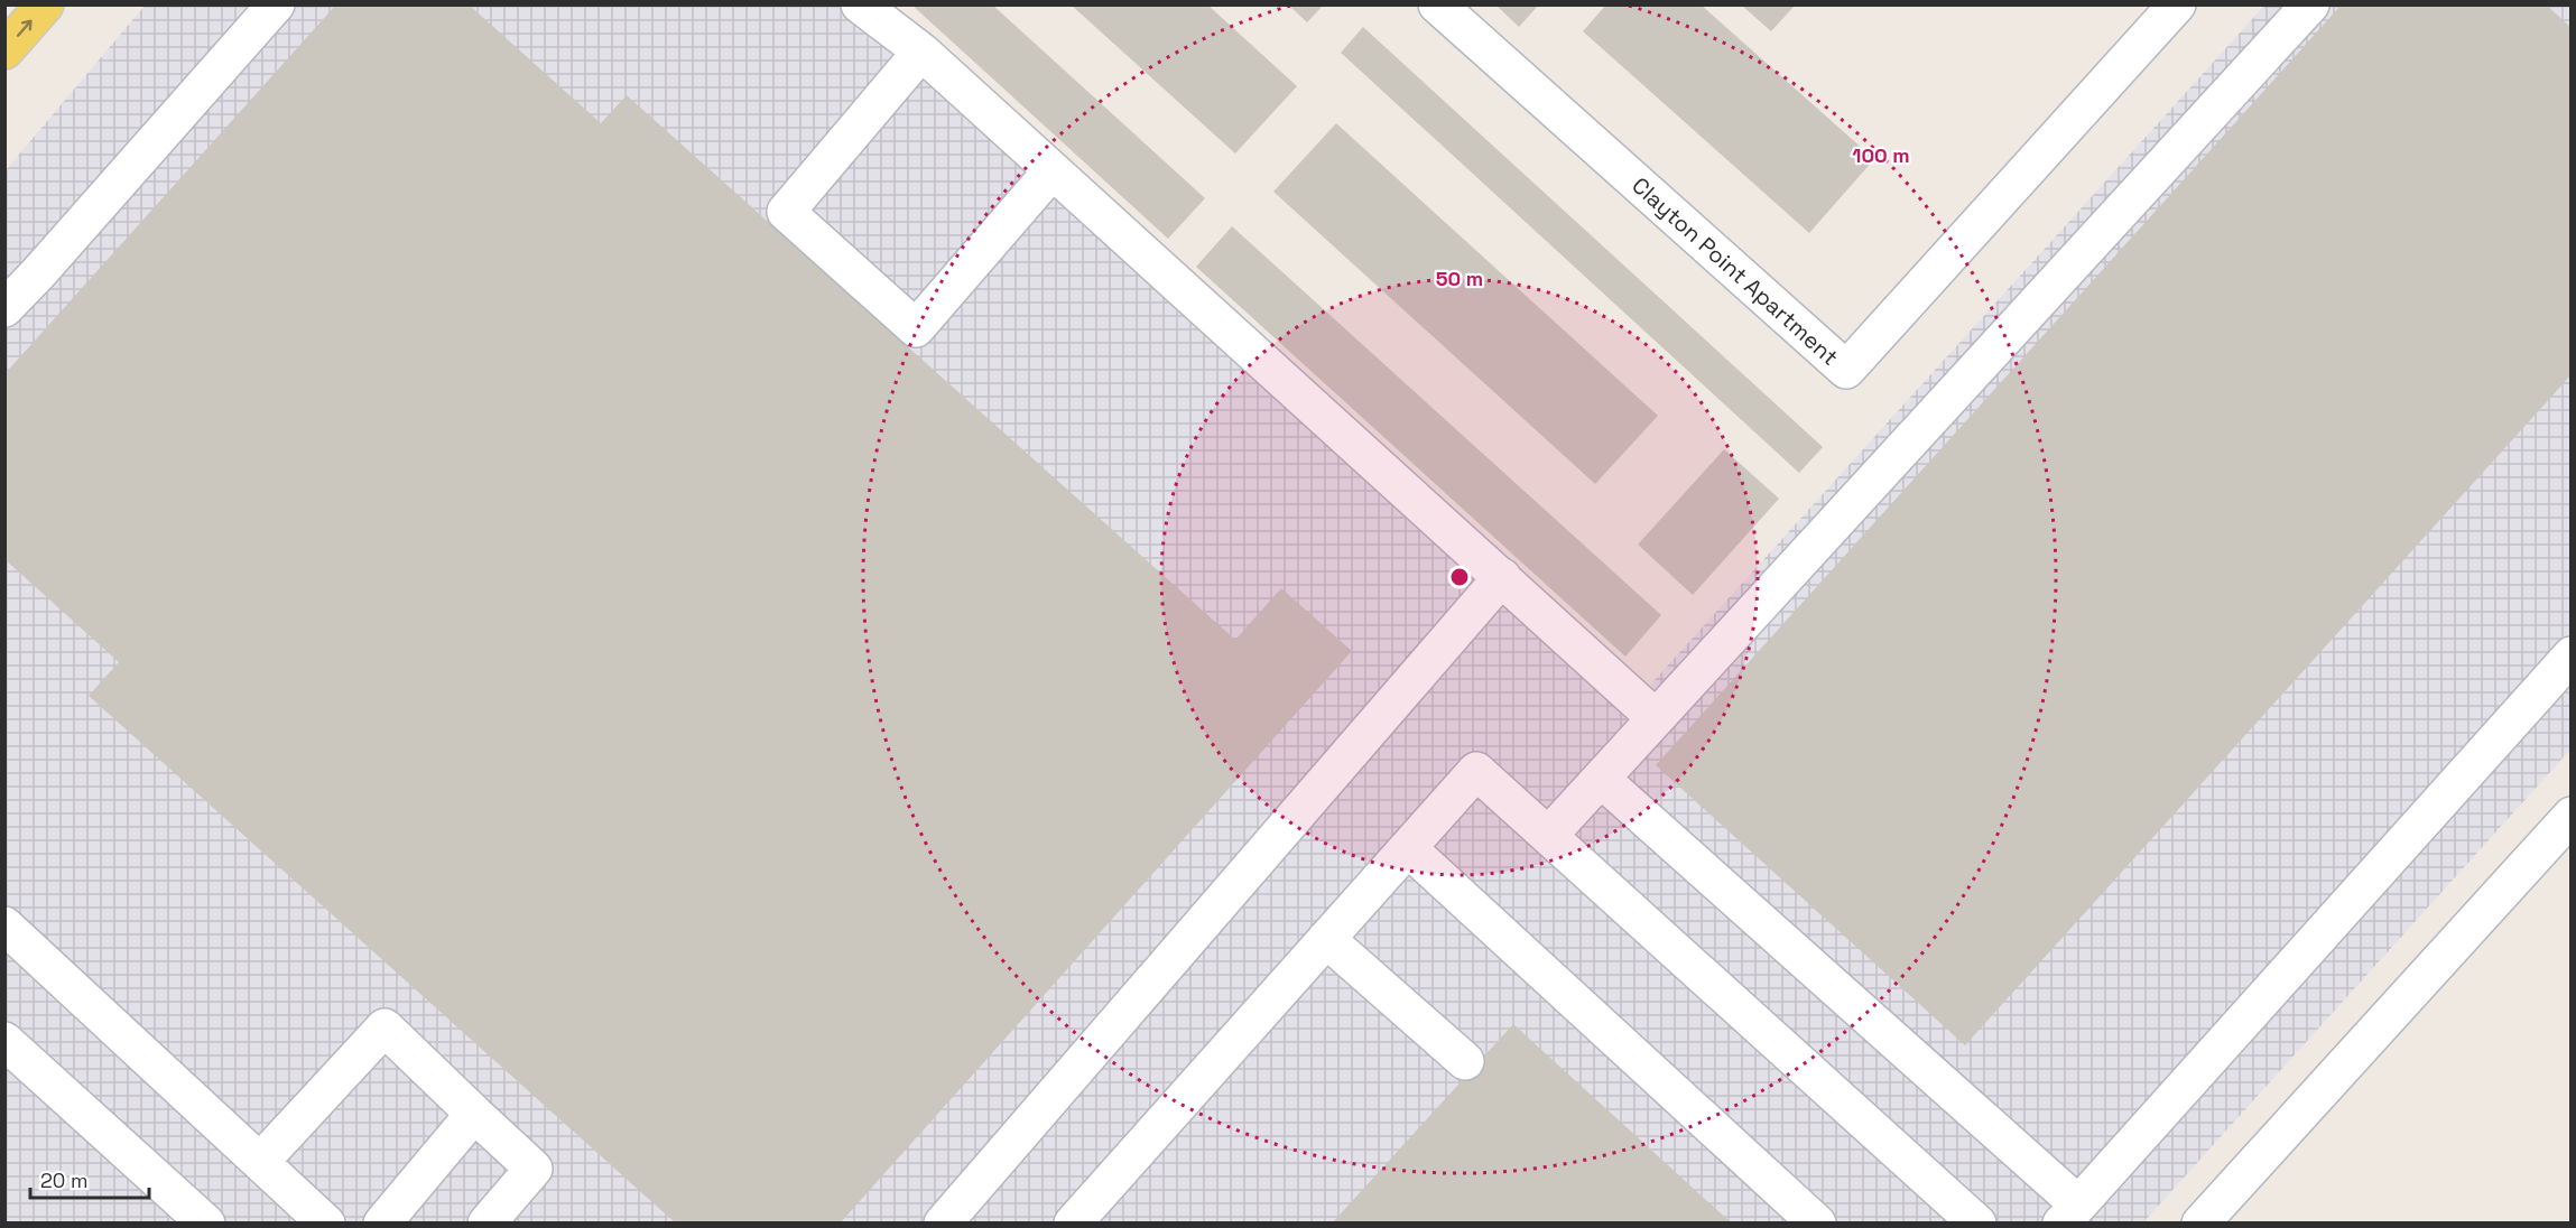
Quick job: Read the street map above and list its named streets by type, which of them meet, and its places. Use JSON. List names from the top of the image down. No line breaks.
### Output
{"streets":{"lane":["Clayton Point Apartment"]},"scale_bar":"20 m","rings":["100 m","50 m"]}
